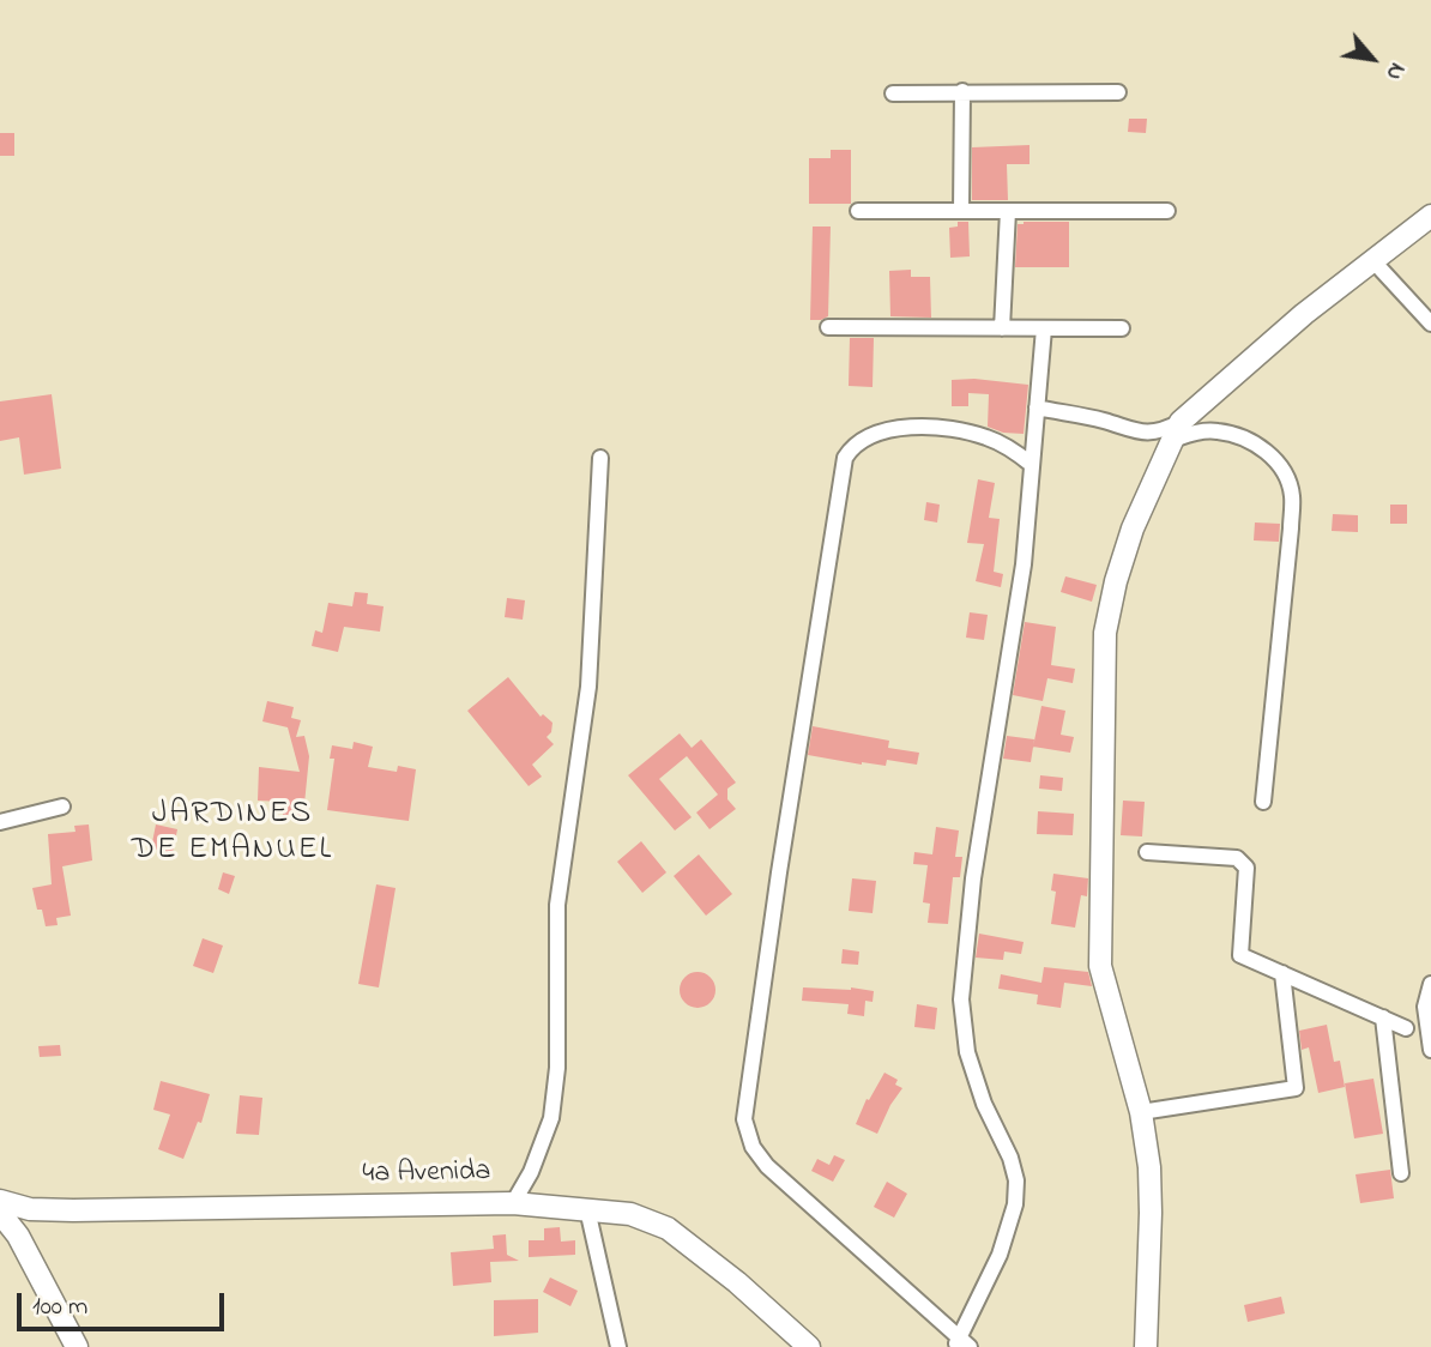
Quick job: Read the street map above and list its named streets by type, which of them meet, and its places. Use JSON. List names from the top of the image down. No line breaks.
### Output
{"streets":{"street":["4a Avenida"]},"districts":["JARDINES DE EMANUEL"],"scale_bar":"100 m","north":"bottom right"}
